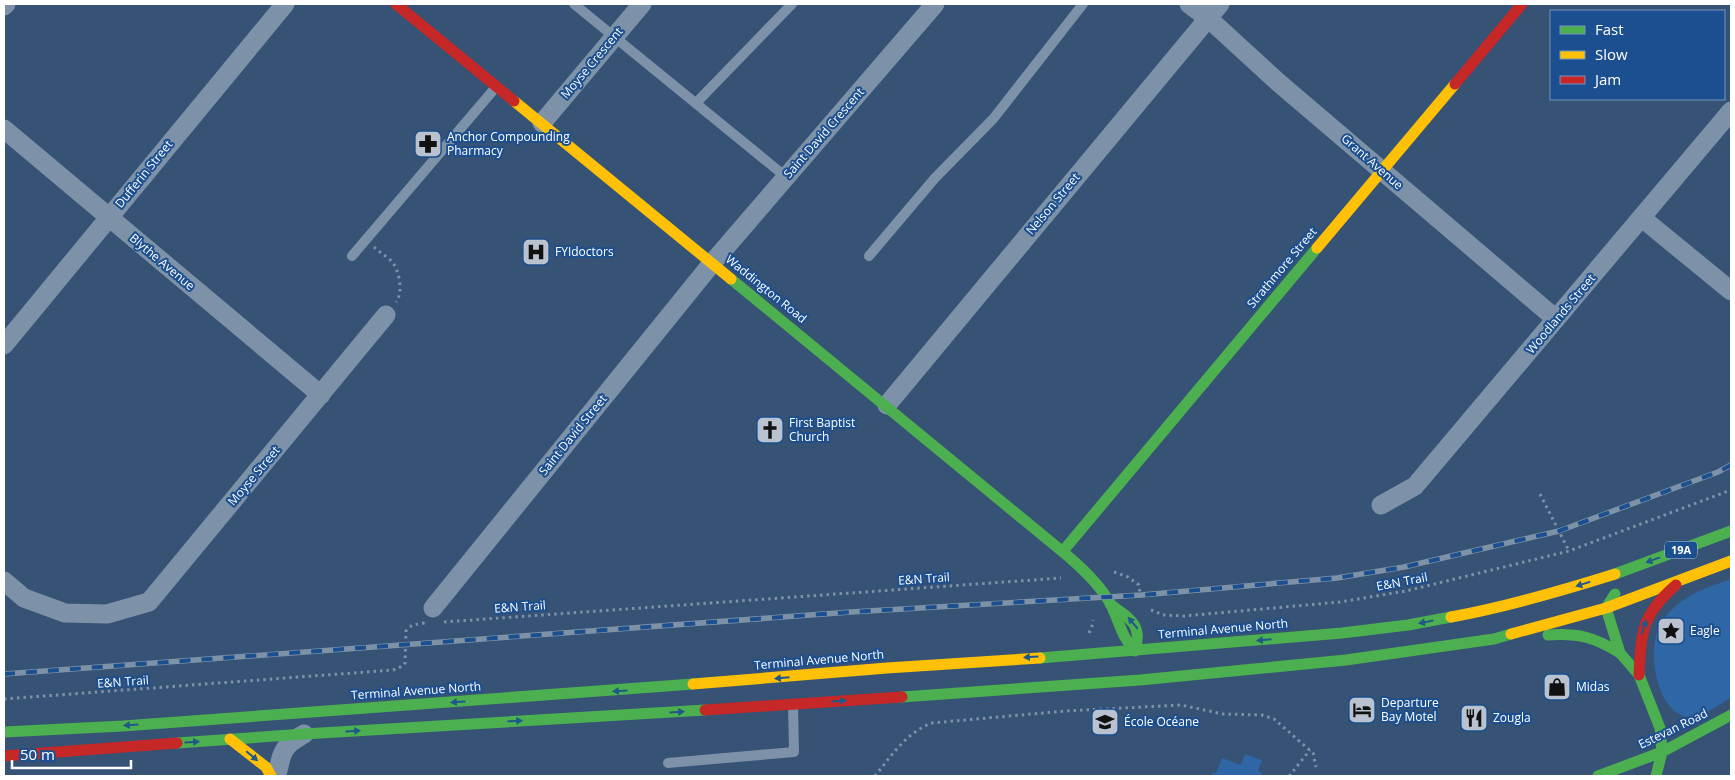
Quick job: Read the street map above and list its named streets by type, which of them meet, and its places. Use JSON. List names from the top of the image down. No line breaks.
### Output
{"streets":{"main road":["Strathmore Street","Waddington Road","19A","Terminal Avenue North","Estevan Road"],"street":["Moyse Crescent","Saint David Crescent","Grant Avenue","Dufferin Street","Nelson Street","Blythe Avenue","Woodlands Street","Saint David Street","Moyse Street"],"path":["E&N Trail"]},"crossings":[["Moyse Crescent","Waddington Road"],["Saint David Crescent","Waddington Road"],["Saint David Crescent","Saint David Street"],["Grant Avenue","Nelson Street"],["Grant Avenue","Strathmore Street"],["Grant Avenue","Woodlands Street"],["Dufferin Street","Blythe Avenue"],["Nelson Street","Waddington Road"],["Blythe Avenue","Moyse Street"],["Strathmore Street","Waddington Road"],["Waddington Road","Saint David Street"],["Waddington Road","Terminal Avenue North"],["Saint David Street","E&N Trail"],["19A","Terminal Avenue North"]],"places":{"pharmacy":["Anchor Compounding Pharmacy"],"hospital":["FYIdoctors"],"church":["First Baptist Church"],"place":["Eagle"],"shop":["Midas"],"hotel":["Departure Bay Motel"],"restaurant":["Zougla"],"school or university":["École Océane"]},"legend":["Fast","Slow","Jam"],"scale_bar":"50 m"}
